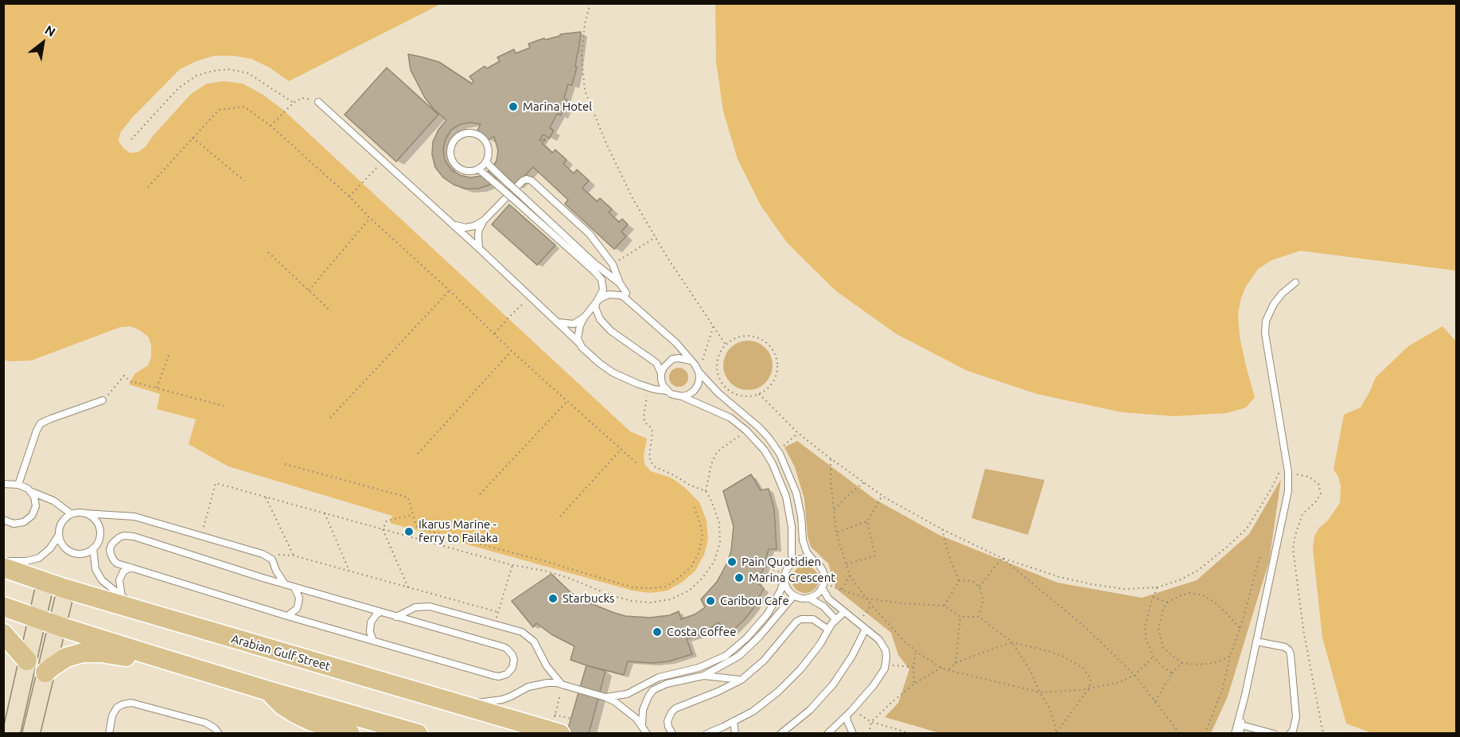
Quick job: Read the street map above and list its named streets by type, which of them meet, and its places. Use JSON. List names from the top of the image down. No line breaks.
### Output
{"streets":{"main road":["Arabian Gulf Street"]},"places":["Marina Hotel","Ikarus Marine - ferry to Failaka","Pain Quotidien","Marina Crescent","Starbucks","Caribou Cafe","Costa Coffee"],"north":"top right"}
